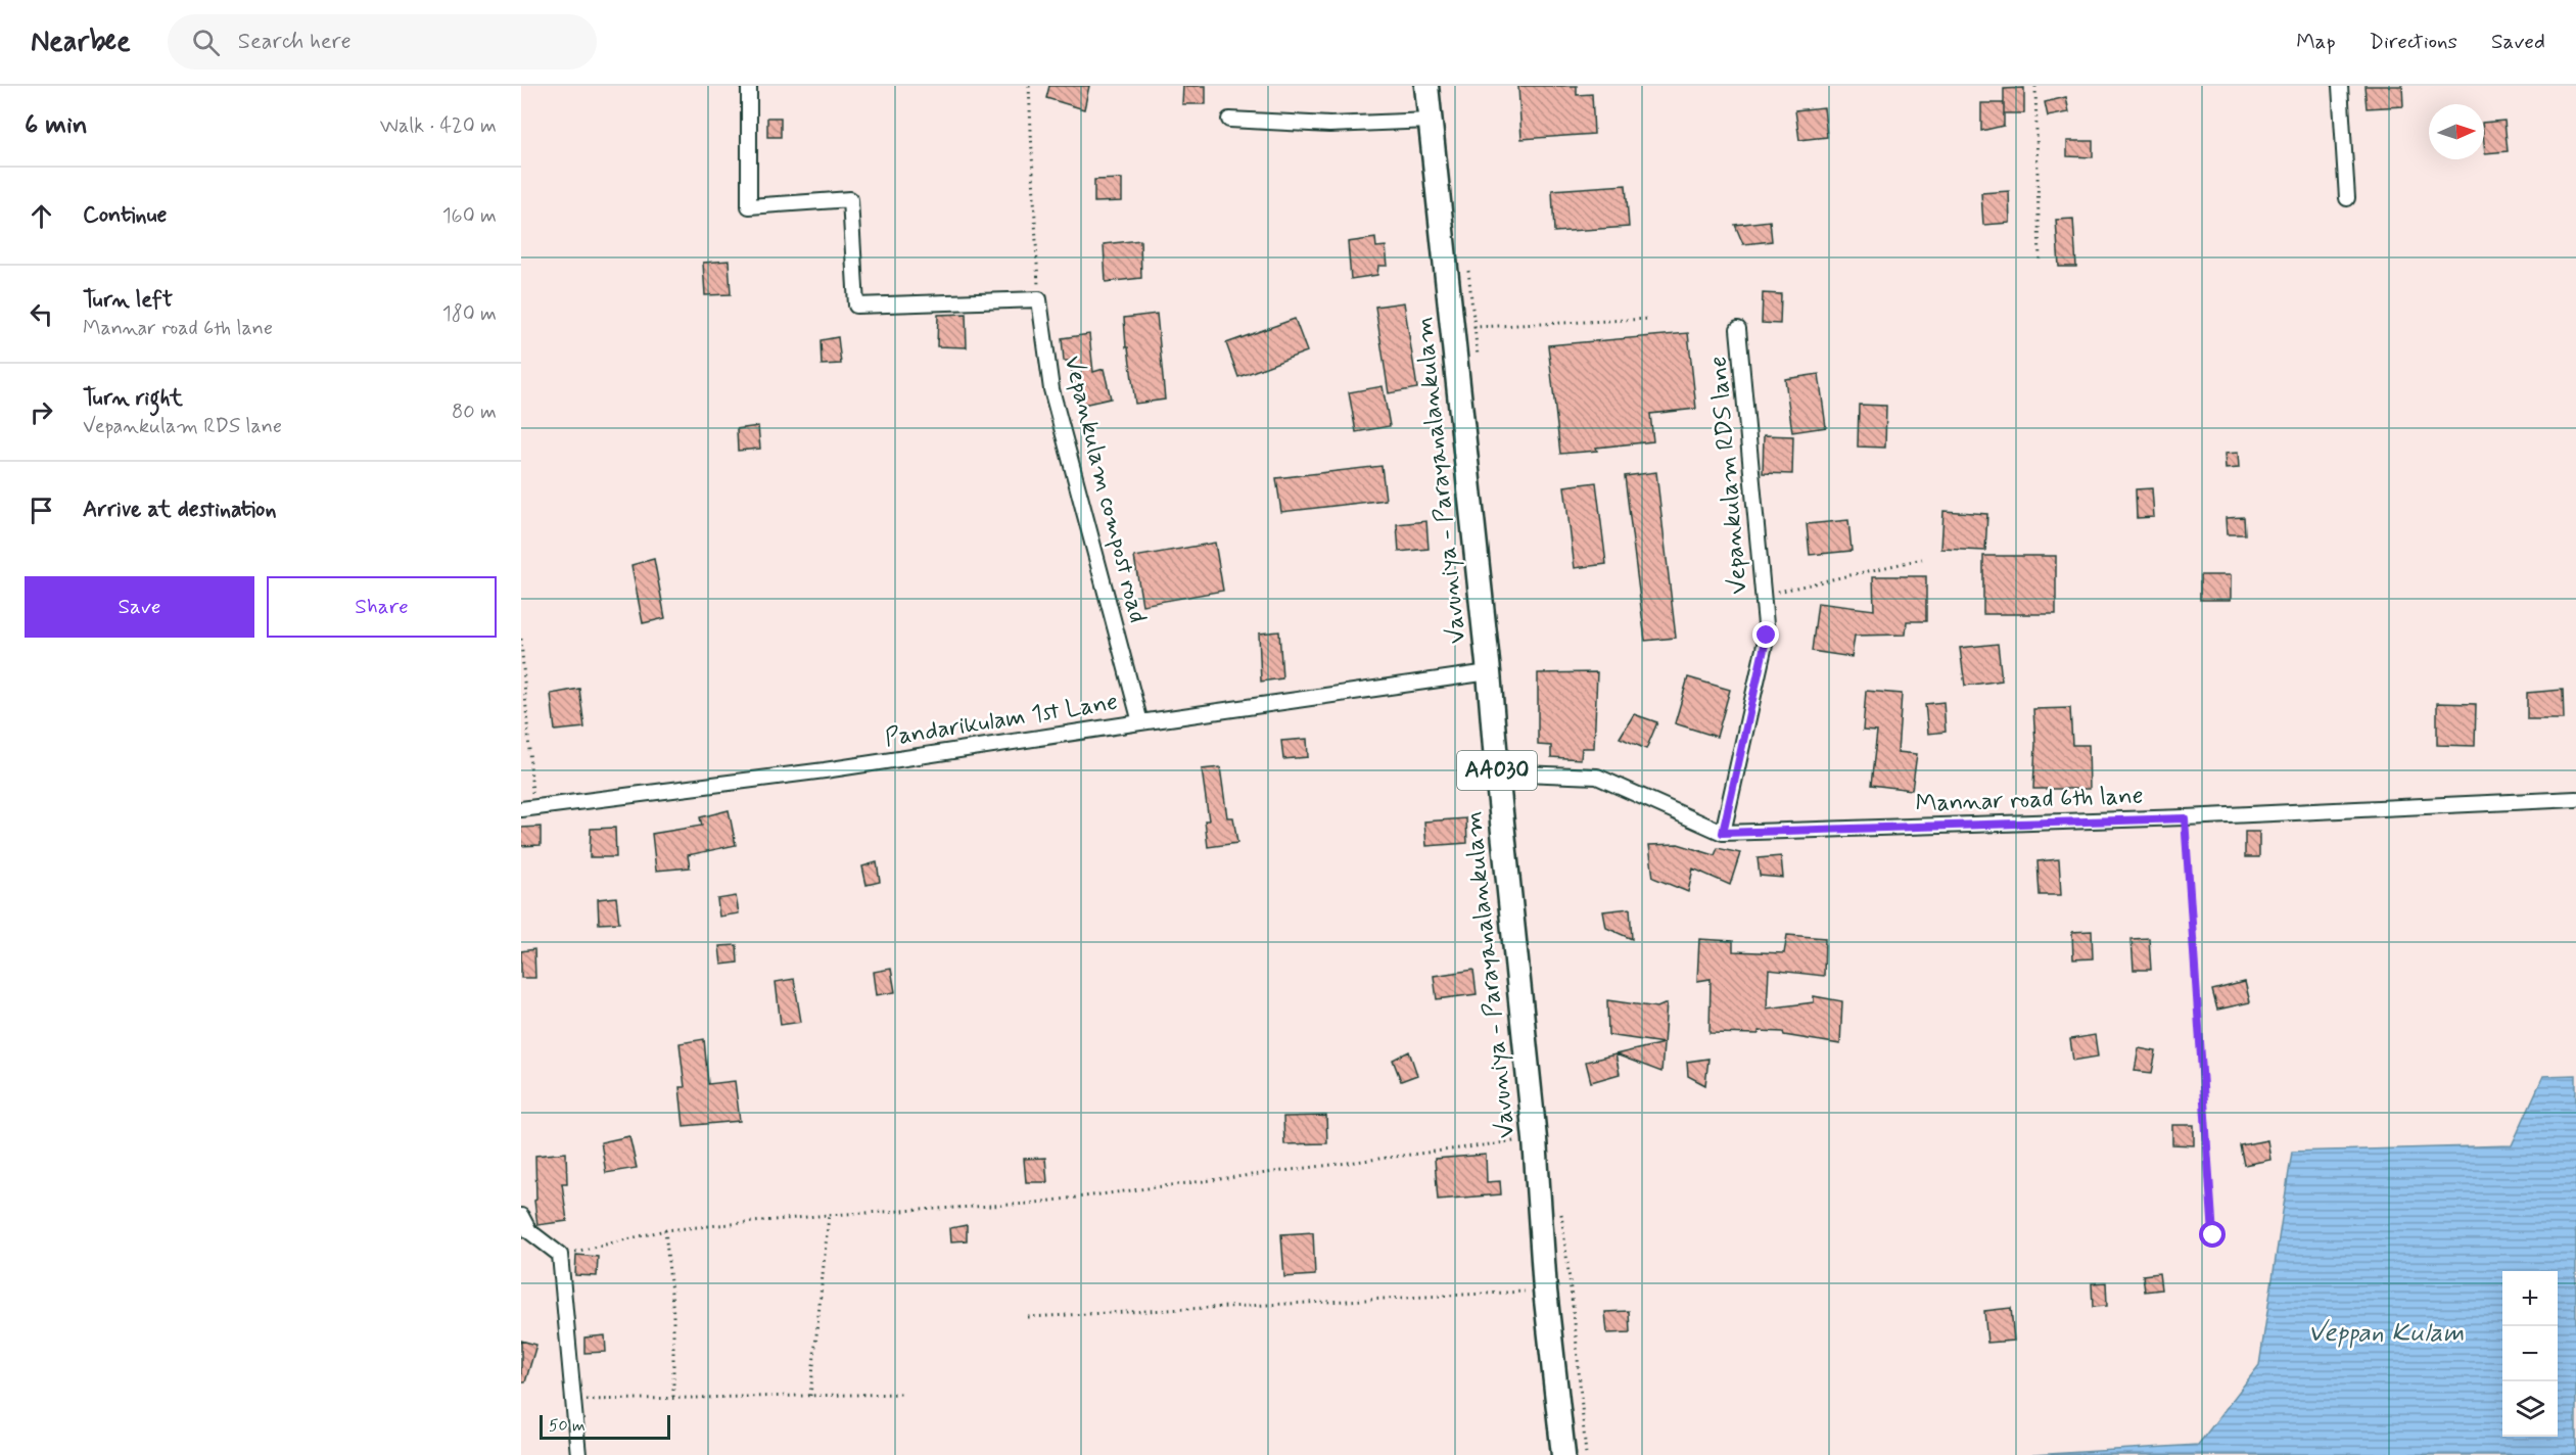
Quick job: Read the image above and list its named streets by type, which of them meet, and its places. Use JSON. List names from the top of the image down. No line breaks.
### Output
{"streets":{"highway":["Vavuniya - Parayanalankulam","AA030"],"street":["Vepankulam RDS lane","Vepankulam compost road","Pandarikulam 1st Lane","Mannar road 6th lane"]},"crossings":[["Vepankulam RDS lane","Mannar road 6th lane"],["Vavuniya - Parayanalankulam","Pandarikulam 1st Lane"],["Vavuniya - Parayanalankulam","Mannar road 6th lane"],["Vepankulam compost road","Pandarikulam 1st Lane"]],"water":["Veppan Kulam"],"scale_bar":"50 m","north":"right","page":{"header":"Nearbee","search":"Search here","nav":["Map","Directions","Saved"],"heading":["6 min","Walk · 420 m"],"list":[["Continue","160 m"],["Turn left","Mannar road 6th lane","180 m"],["Turn right","Vepankulam RDS lane","80 m"],"Arrive at destination"],"buttons":["Save","Share"],"map_buttons":["+","−"],"scale":"50 m"}}
